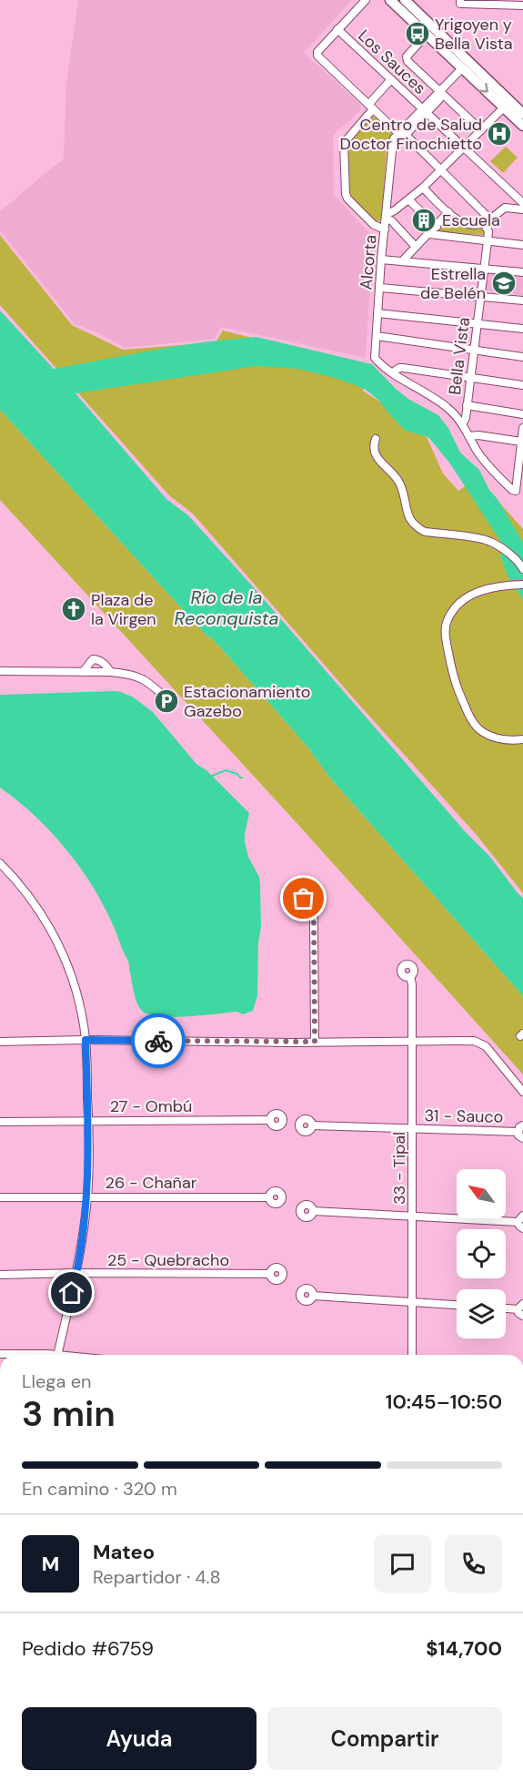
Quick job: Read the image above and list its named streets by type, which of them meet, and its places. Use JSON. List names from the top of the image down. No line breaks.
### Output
{"streets":{"street":["Los Sauces","Alcorta","Bella Vista","27 - Ombú","31 - Sauco","33 - Tipal","26 - Chañar","25 - Quebracho"]},"crossings":[["Los Sauces","Alcorta"],["31 - Sauco","33 - Tipal"]],"water":["Río de la Reconquista"],"places":{"bus stop":["Yrigoyen y Bella Vista"],"hospital":["Centro de Salud Doctor Finochietto"],"building":["Escuela"],"school or university":["Estrella de Belén"],"church":["Plaza de la Virgen"],"parking":["Estacionamiento Gazebo"]},"north":"top left","page":{"heading":["3 min","Llega en","10:45–10:50"],"panel":["Mateo","Repartidor · 4.8","Pedido #6759","$14,700"],"bar":"En camino · 320 m","round":"M","buttons":["Ayuda","Compartir"]}}
